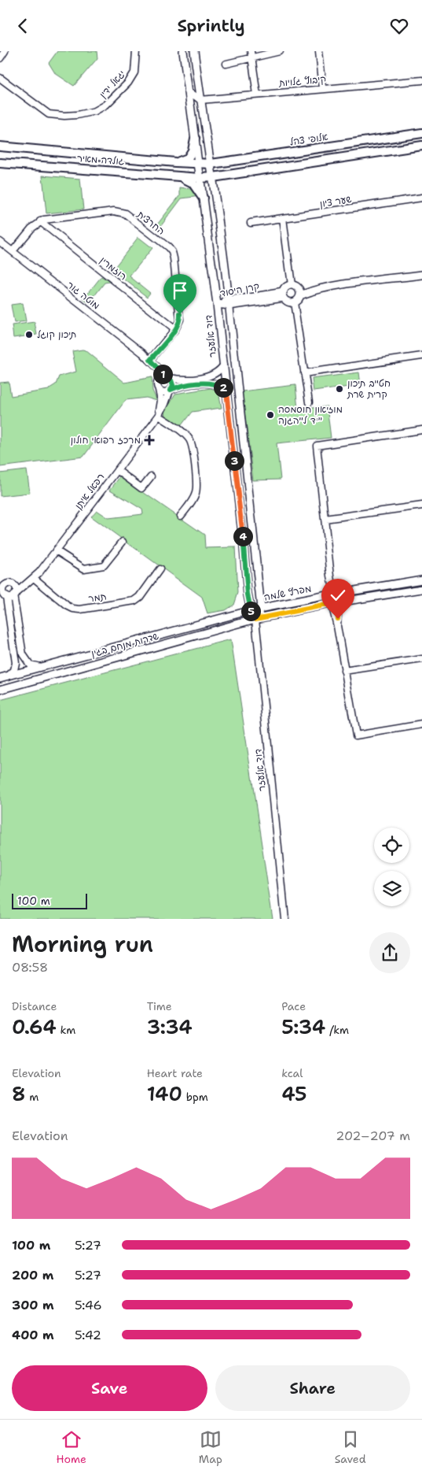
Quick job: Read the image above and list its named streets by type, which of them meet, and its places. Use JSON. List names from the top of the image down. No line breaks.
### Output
{"streets":{"main road":["אלופי צהל","גולדה מאיר"],"street":["קיבוץ גלויות","יגאל ידין","שער ציון","החרצית","רוזמרין","קרן היסוד","מוטה גור","דוד אלעזר","רפאל איתן","מפרץ שלמה","תמר","שדרות מנחם בגין"]},"crossings":[["אלופי צהל","גולדה מאיר"],["אלופי צהל","דוד אלעזר"],["גולדה מאיר","דוד אלעזר"],["החרצית","רוזמרין"],["החרצית","מוטה גור"],["קרן היסוד","דוד אלעזר"],["מוטה גור","רפאל איתן"],["דוד אלעזר","מפרץ שלמה"],["דוד אלעזר","שדרות מנחם בגין"],["רפאל איתן","תמר"],["מפרץ שלמה","שדרות מנחם בגין"]],"places":{"other":["תיכון קוגל","חט\"ב תיכון קרית שרת","מוזיאון חוסמסה יד ל\"הגנה\""],"health":["מרכז רפואי חולון"]},"scale_bar":"100 m","page":{"header":"Sprintly","pins":["1","2","3","4","5"],"scale":"100 m","heading":["Morning run","08:58"],"stats":[["Distance","0.64 km"],["Time","3:34"],["Pace","5:34 /km"],["Elevation","8 m"],["Heart rate","140 bpm"],["kcal","45"]],"chart":["Elevation","202–207 m"],"list":[{"name":"100 m","note":"5:27"},{"name":"200 m","note":"5:27"},{"name":"300 m","note":"5:46"},{"name":"400 m","note":"5:42"}],"buttons":["Save","Share"],"tabs":["Home","Map","Saved"]}}
